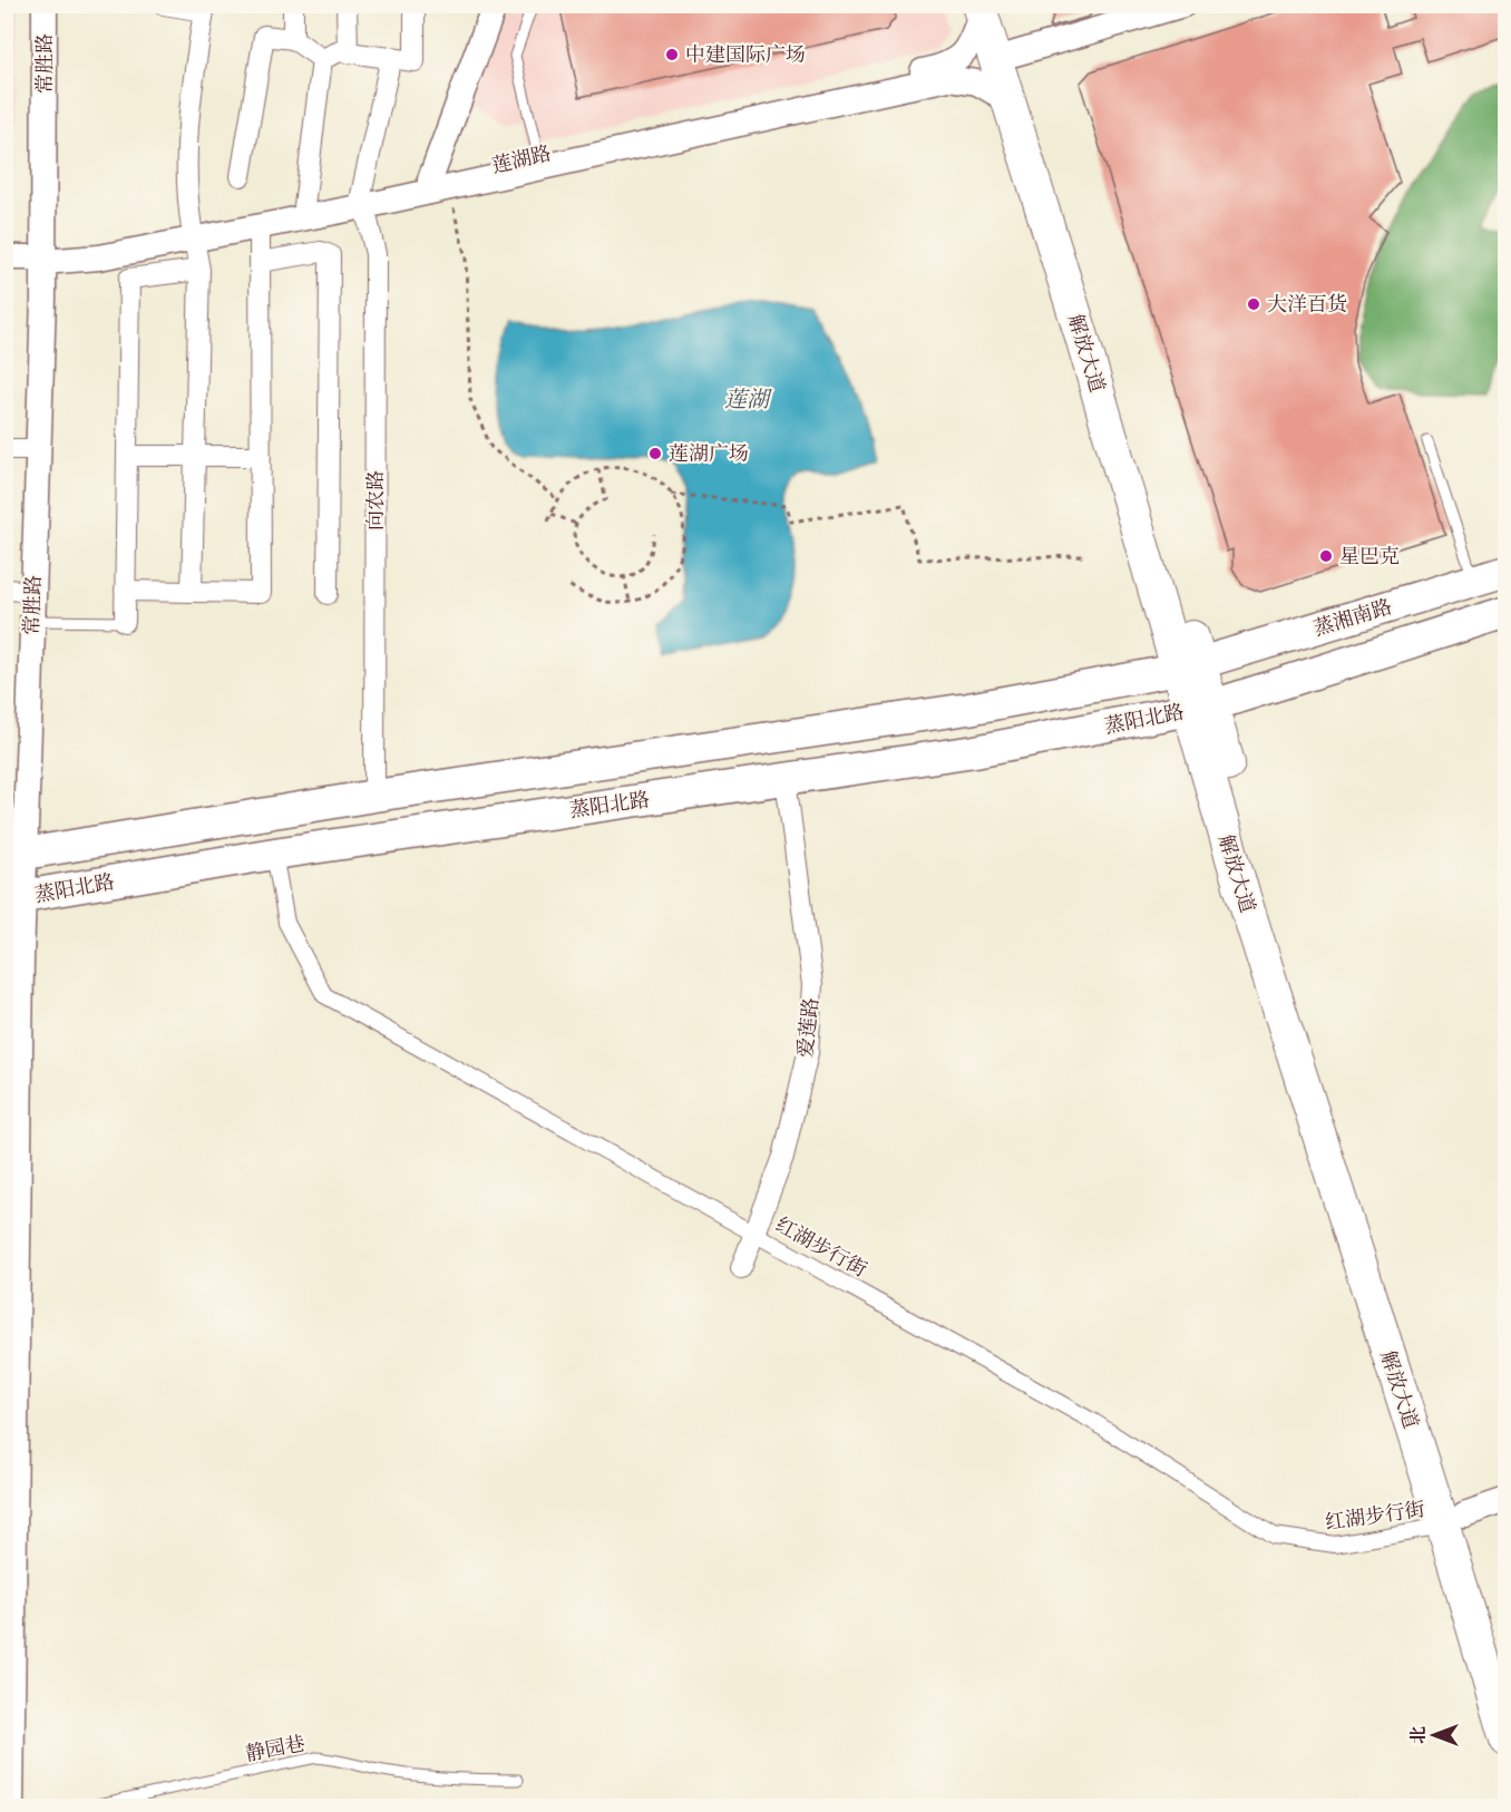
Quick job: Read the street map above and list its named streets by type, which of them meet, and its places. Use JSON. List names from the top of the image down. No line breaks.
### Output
{"streets":{"highway":["解放大道"],"main road":["蒸湘南路","蒸阳北路"],"street":["常胜路","莲湖路","向农路","爱莲路","红湖步行街"],"lane":["静园巷"]},"crossings":[["常胜路","莲湖路"],["常胜路","蒸阳北路"],["莲湖路","解放大道"],["莲湖路","向农路"],["解放大道","蒸湘南路"],["解放大道","蒸阳北路"],["解放大道","红湖步行街"],["向农路","蒸阳北路"],["蒸湘南路","蒸阳北路"],["蒸阳北路","爱莲路"],["蒸阳北路","红湖步行街"],["爱莲路","红湖步行街"]],"water":["莲湖"],"places":["中建国际广场","大洋百货","莲湖广场","星巴克"],"north":"left"}
